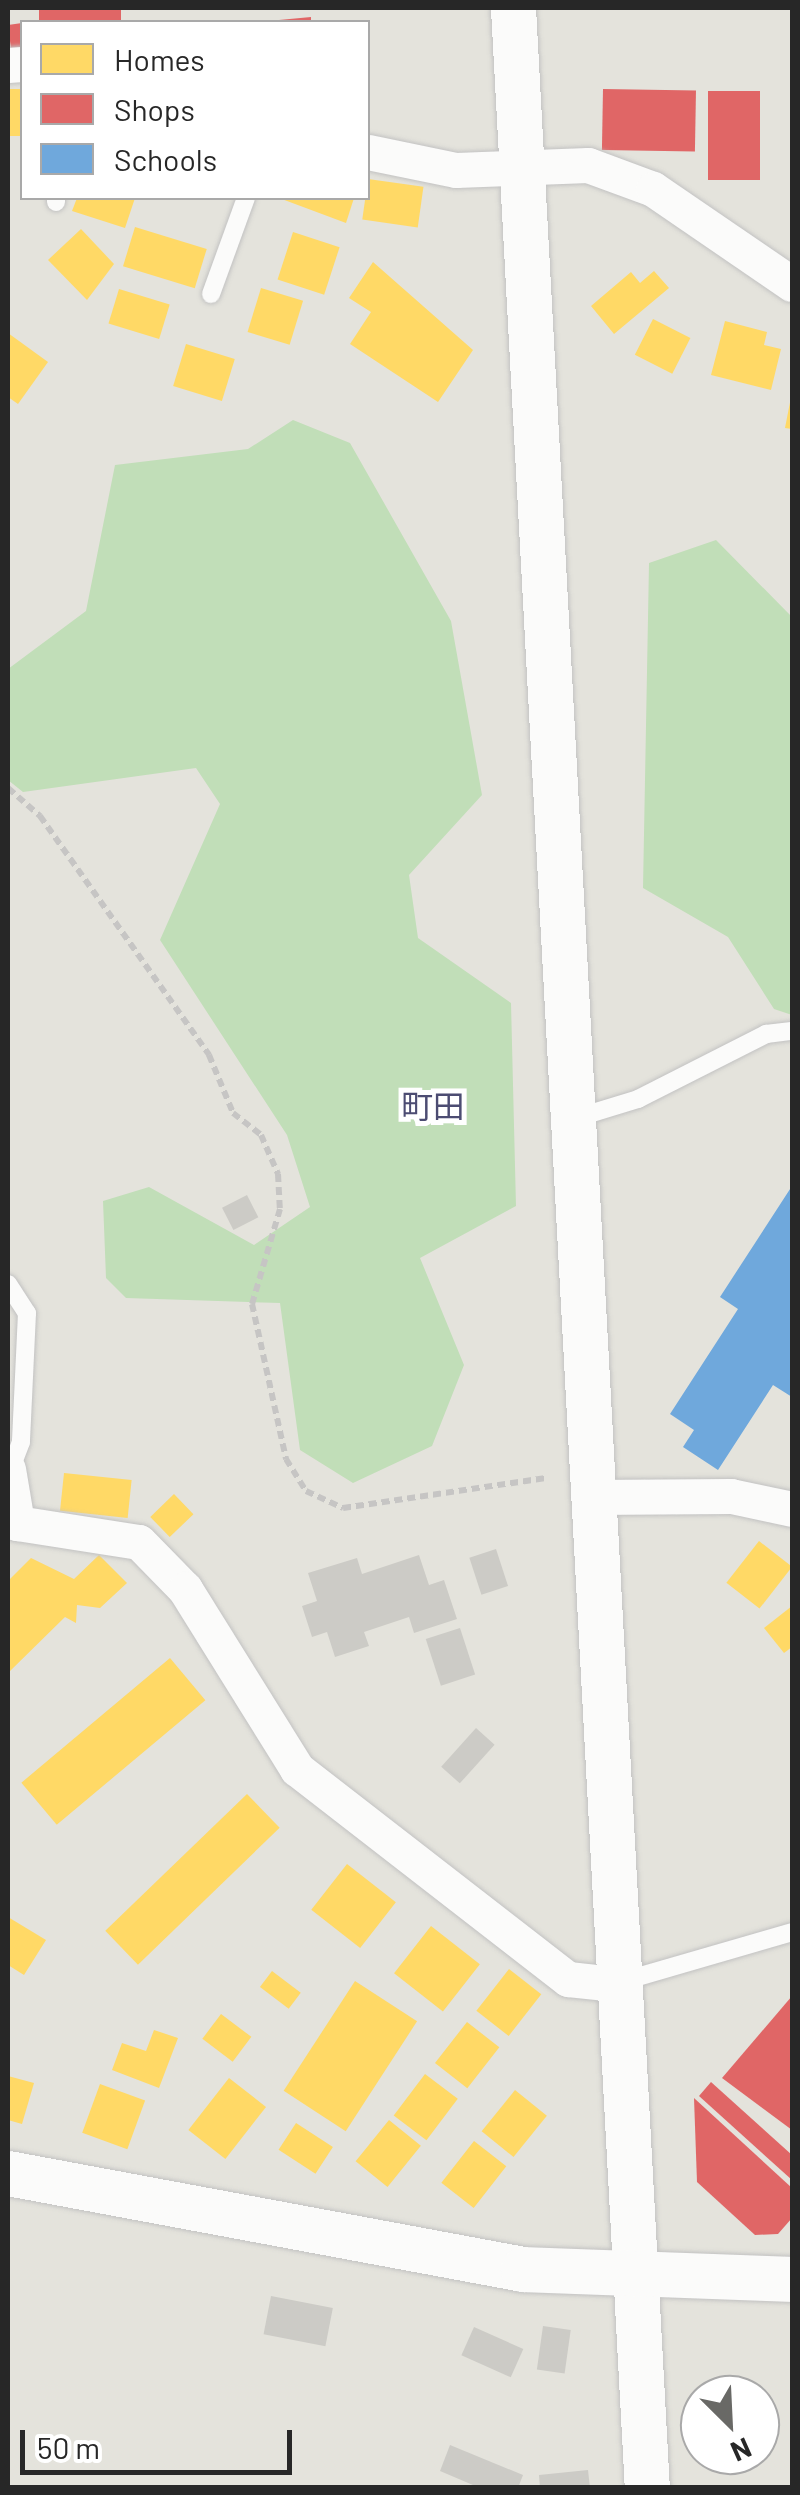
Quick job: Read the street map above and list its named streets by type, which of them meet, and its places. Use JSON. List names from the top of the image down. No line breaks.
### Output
{"districts":["町田"],"legend":["Homes","Shops","Schools"],"scale_bar":"50 m","north":"bottom right"}
